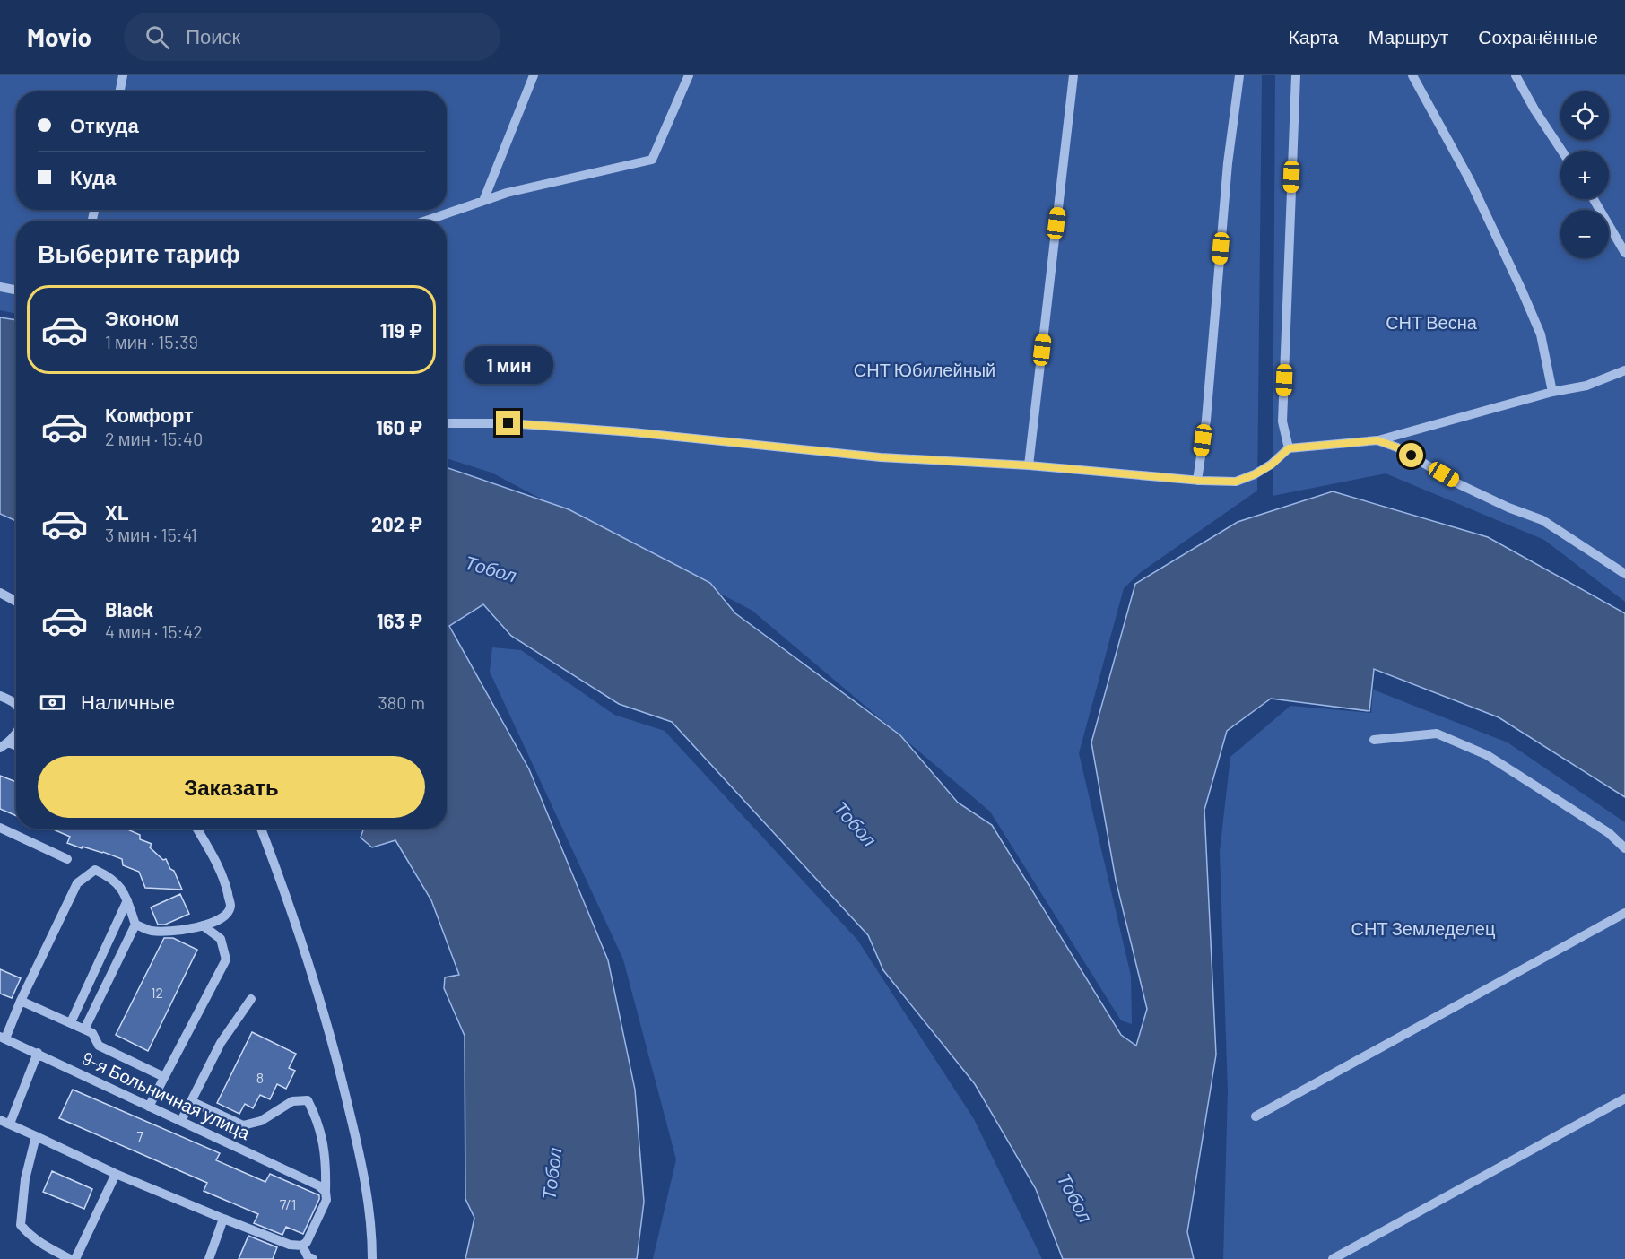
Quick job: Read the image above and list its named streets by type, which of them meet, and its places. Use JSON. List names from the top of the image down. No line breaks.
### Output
{"streets":{"street":["9-я Больничная улица"]},"water":["Тобол"],"parks":["СНТ Весна","СНТ Юбилейный","СНТ Земледелец"],"house_numbers":["12","8","7","7/1"],"page":{"header":"Movio","search":"Поиск","nav":["Карта","Маршрут","Сохранённые"],"map_buttons":["+","−"],"banner":["Откуда","Куда"],"heading":"Выберите тариф","list":[{"name":"Эконом","note":"1 мин · 15:39","value":"119 ₽"},{"name":"Комфорт","note":"2 мин · 15:40","value":"160 ₽"},{"name":"XL","note":"3 мин · 15:41","value":"202 ₽"},{"name":"Black","note":"4 мин · 15:42","value":"163 ₽"}],"bubble":"1 мин","pay":["Наличные","380 m"],"buttons":"Заказать"}}
